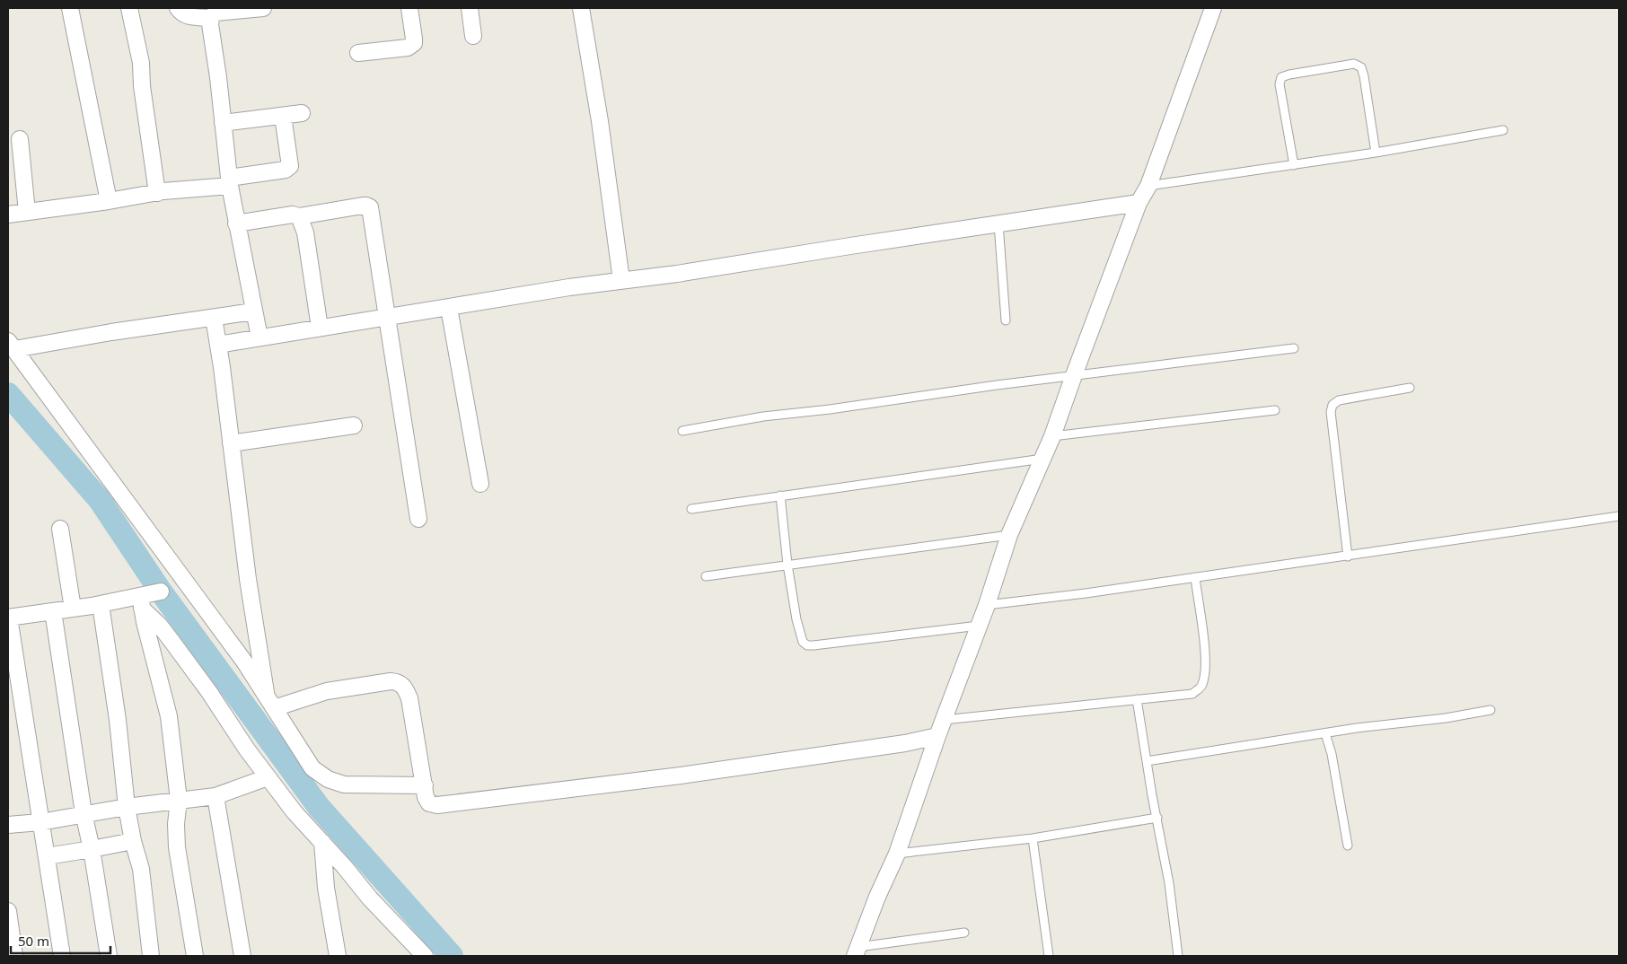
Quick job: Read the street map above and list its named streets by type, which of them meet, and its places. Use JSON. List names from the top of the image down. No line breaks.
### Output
{"scale_bar":"50 m"}
